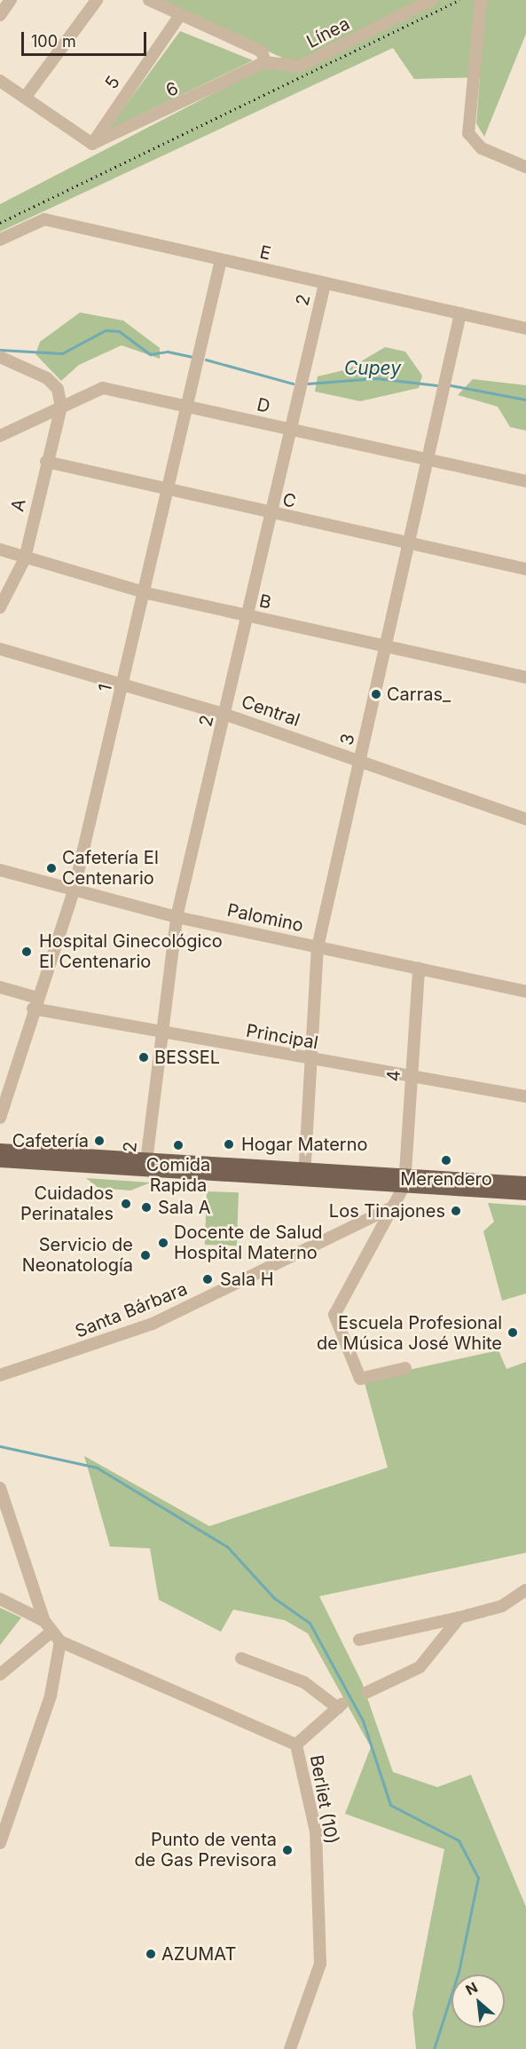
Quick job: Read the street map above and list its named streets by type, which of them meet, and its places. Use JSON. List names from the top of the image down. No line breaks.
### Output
{"streets":{"street":["Línea","5","6","E","2","D","C","A","B","1","Central","3","Palomino","Principal","4","Santa Bárbara","Berliet (10)"]},"crossings":[["Línea","6"],["5","6"],["E","2"],["E","1"],["E","3"],["2","D"],["2","C"],["2","B"],["2","Central"],["2","Palomino"],["2","Principal"],["D","A"],["D","1"],["D","3"],["C","A"],["C","1"],["C","3"],["A","B"],["B","1"],["B","3"],["1","Central"],["1","Palomino"],["1","Principal"],["Central","3"],["3","Palomino"],["3","Principal"],["Palomino","4"],["Principal","4"]],"water":["Cupey"],"places":["Carras_","Cafetería El Centenario","Hospital Ginecológico El Centenario","BESSEL","Cafetería","Hogar Materno","Comida Rapida","Merendero","Cuidados Perinatales","Sala A","Los Tinajones","Docente de Salud Hospital Materno","Servicio de Neonatología","Sala H","Escuela Profesional de Música José White","Punto de venta de Gas Previsora","AZUMAT"],"scale_bar":"100 m","north":"top left"}
